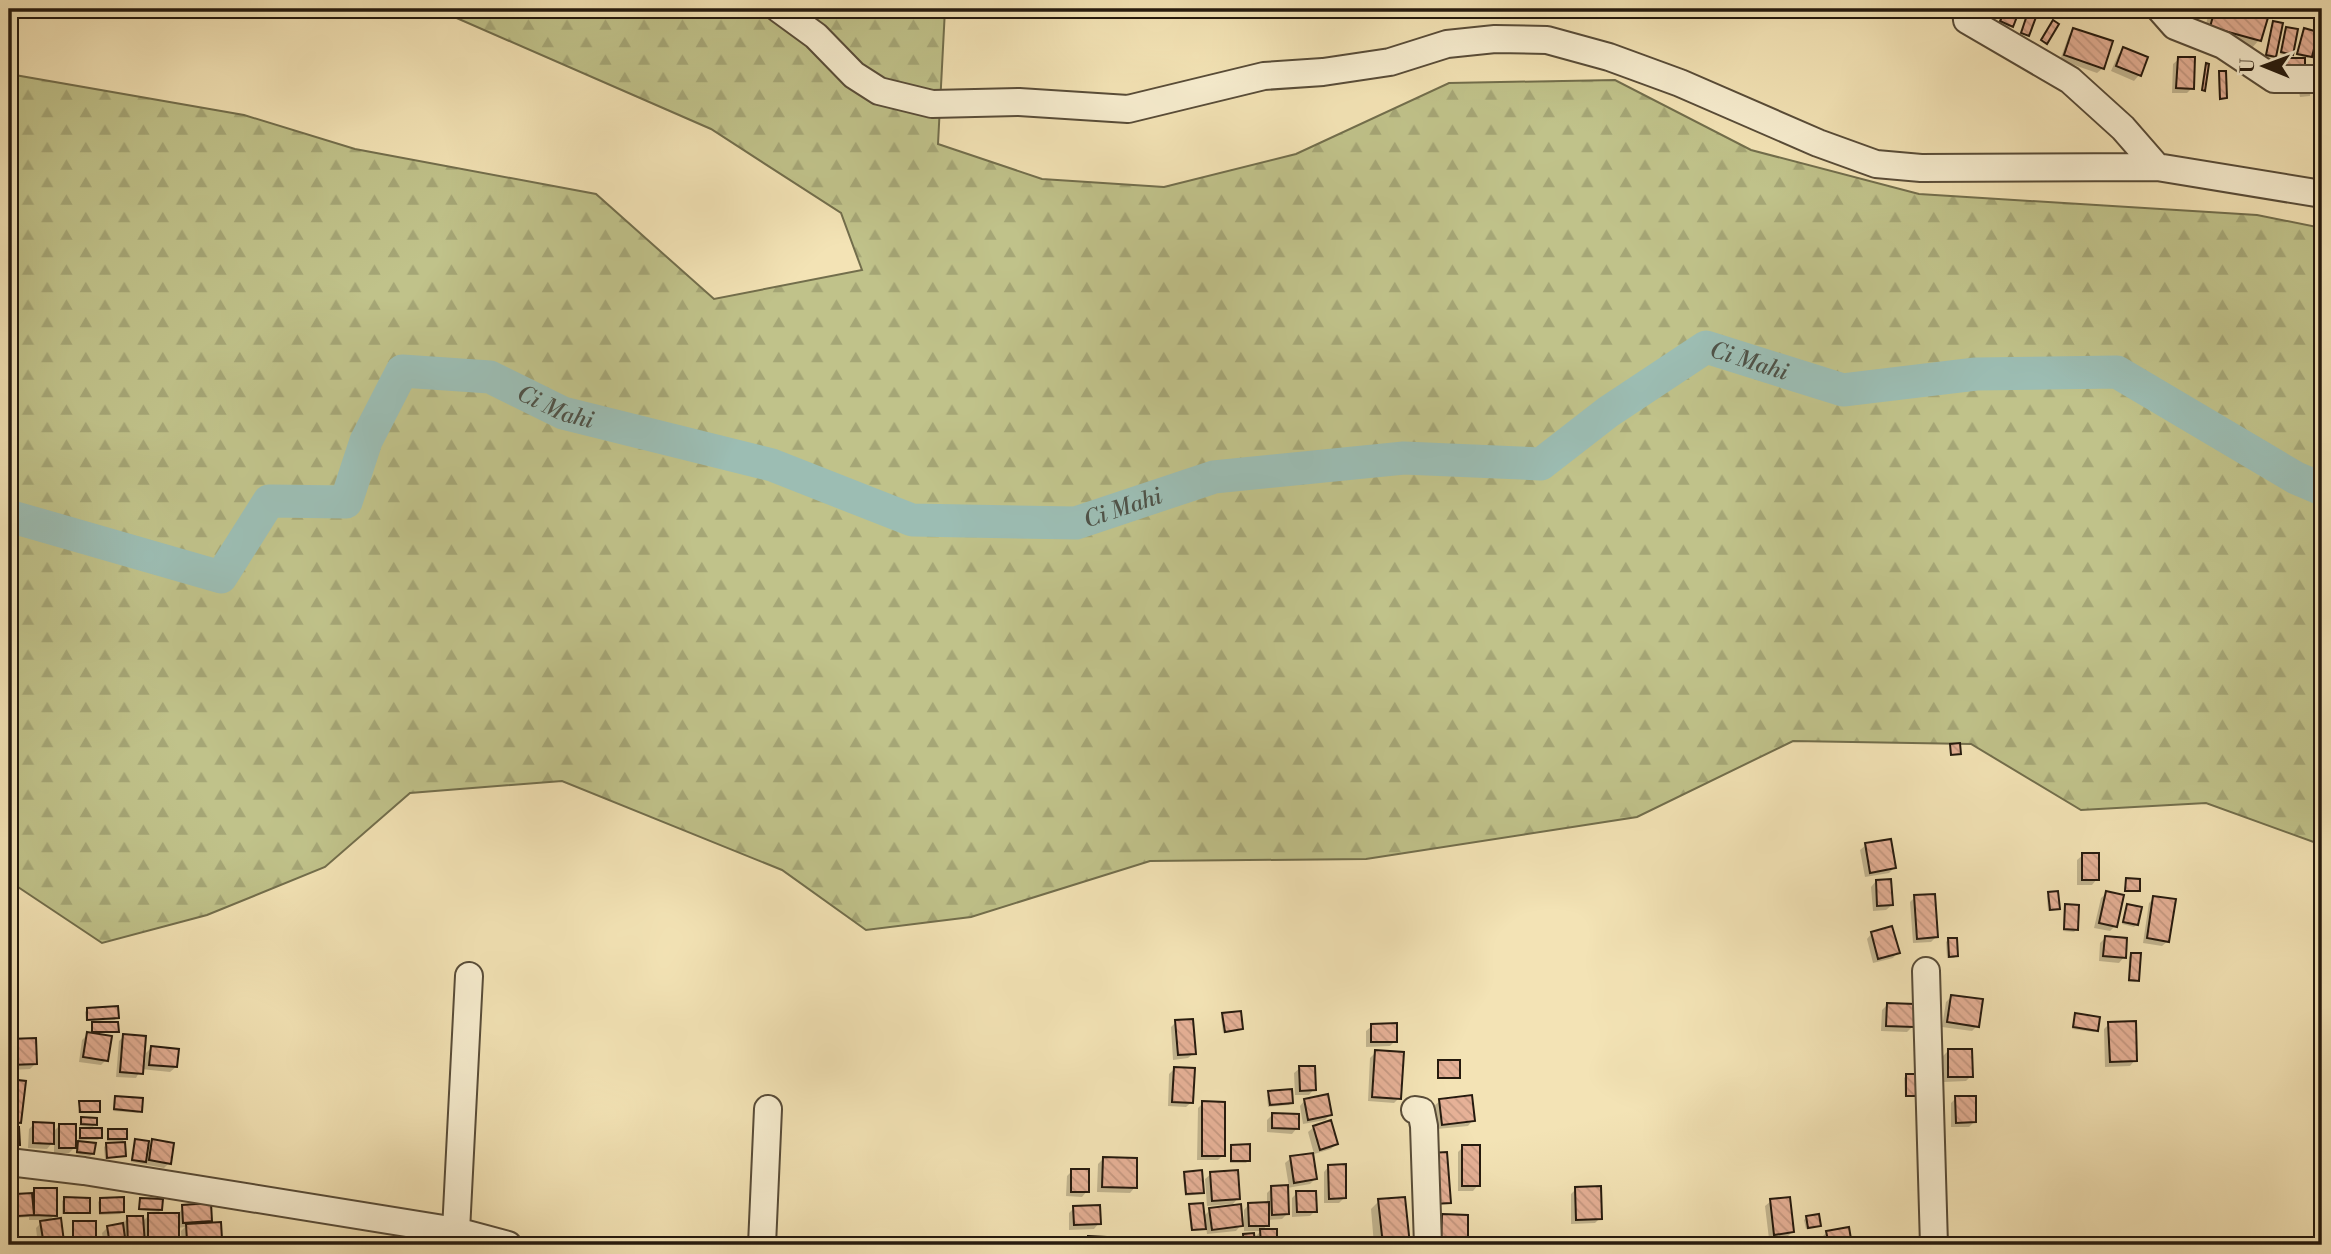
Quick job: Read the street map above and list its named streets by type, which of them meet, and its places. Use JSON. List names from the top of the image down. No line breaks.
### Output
{"water":["Ci Mahi"],"north":"left"}
